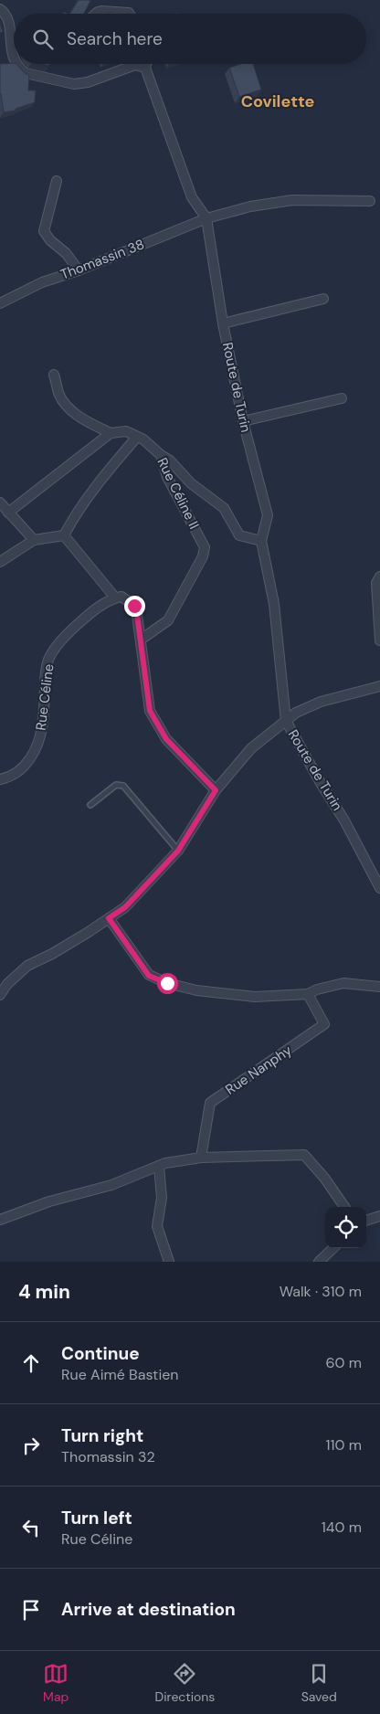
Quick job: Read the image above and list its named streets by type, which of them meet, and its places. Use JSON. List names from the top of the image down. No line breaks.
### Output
{"streets":{"street":["Thomassin 38","Route de Turin","Rue Céline II","Rue Céline","Rue Nanphy"]},"crossings":[["Thomassin 38","Route de Turin"]],"districts":["Covilette"],"page":{"search":"Search here","heading":["4 min","Walk · 310 m"],"list":[["Continue","Rue Aimé Bastien","60 m"],["Turn right","Thomassin 32","110 m"],["Turn left","Rue Céline","140 m"],"Arrive at destination"],"nav":["Map","Directions","Saved"]}}
